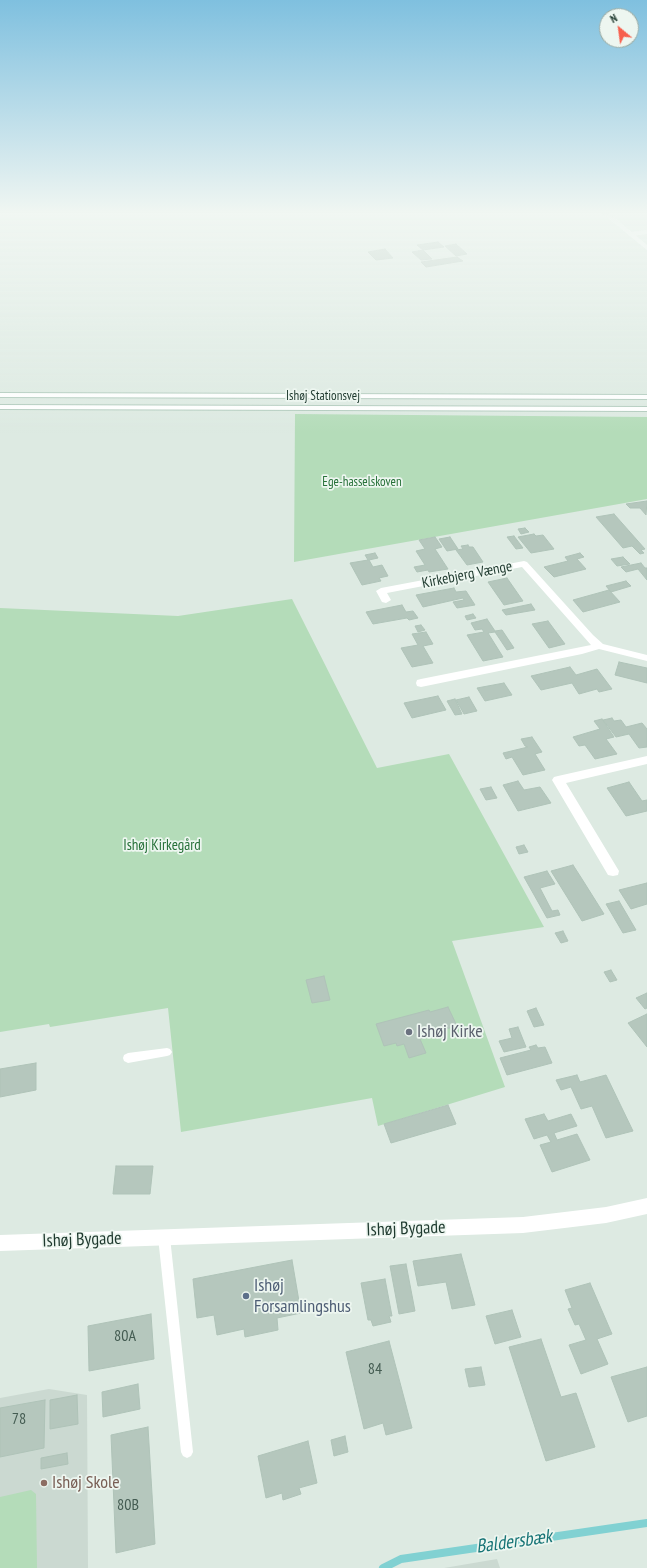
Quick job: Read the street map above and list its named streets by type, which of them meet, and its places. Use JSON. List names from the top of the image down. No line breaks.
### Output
{"streets":{"main road":["Ishøj Stationsvej","Kirkebjerg Vænge","Ishøj Bygade"]},"water":["Baldersbæk"],"parks":["Ege-hasselskoven","Ishøj Kirkegård"],"places":["Ishøj Kirke","Ishøj Forsamlingshus","Ishøj Skole"],"house_numbers":["80A","84","78","80B"],"north":"top left"}
